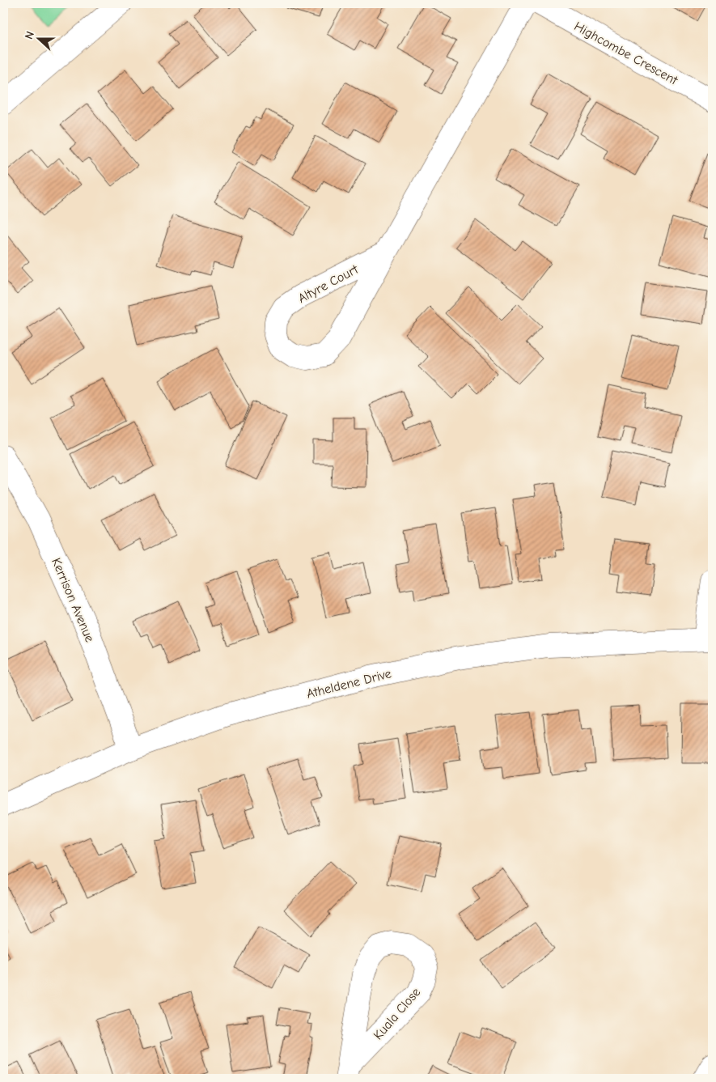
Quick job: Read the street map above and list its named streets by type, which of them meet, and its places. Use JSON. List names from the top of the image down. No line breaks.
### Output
{"streets":{"street":["Highcombe Crescent","Altyre Court","Kerrison Avenue","Atheldene Drive","Kuala Close"]},"crossings":[["Kerrison Avenue","Atheldene Drive"]],"north":"left"}
